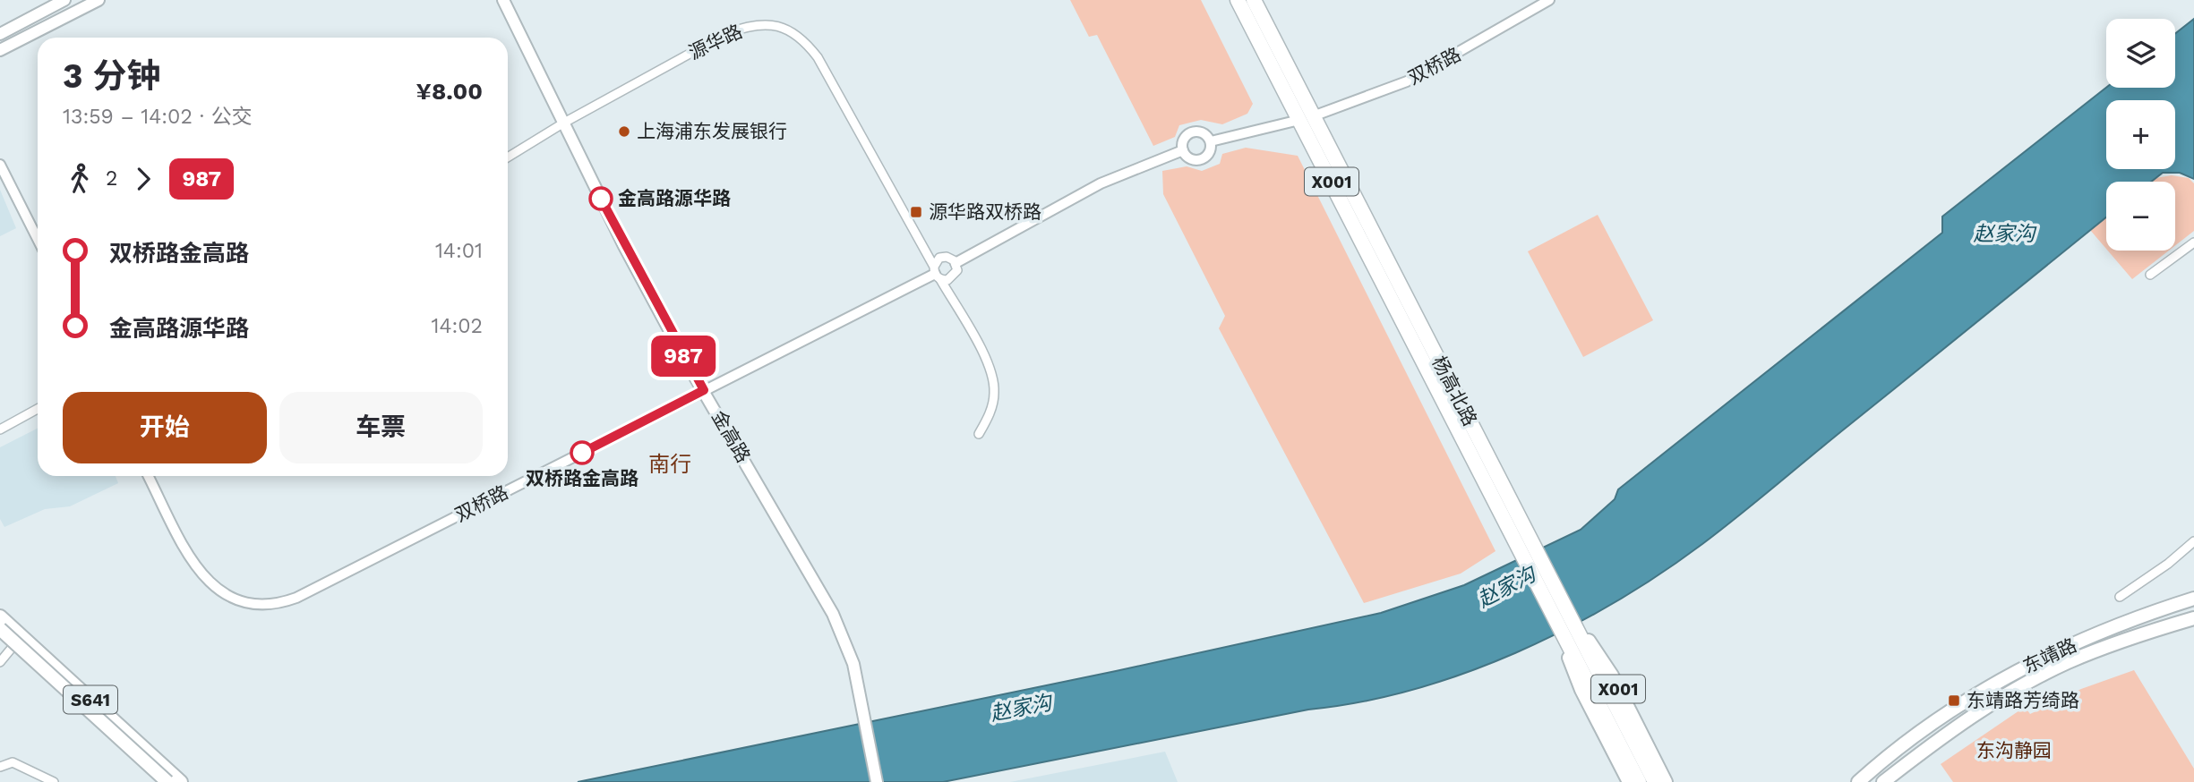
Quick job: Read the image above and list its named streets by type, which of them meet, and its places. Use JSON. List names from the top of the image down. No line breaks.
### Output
{"streets":{"highway":["X001","杨高北路"],"main road":["金高路","东靖路","S641"],"street":["源华路","双桥路"]},"crossings":[["源华路","双桥路"],["源华路","金高路"],["双桥路","杨高北路"],["双桥路","金高路"],["X001","杨高北路"]],"districts":["南行"],"water":["赵家沟"],"parks":["东沟静园"],"places":{"other":["上海浦东发展银行","金高路源华路","双桥路金高路"],"transit":["源华路双桥路","东靖路芳绮路"]},"lines":["bus line 987"],"page":{"on_map":"987","map_buttons":["+","−"],"heading":["3 分钟","13:59 – 14:02 · 公交","¥8.00"],"legs":["2","987"],"list":[{"name":"双桥路金高路","value":"14:01"},{"name":"金高路源华路","value":"14:02"}],"buttons":["开始","车票"]}}
